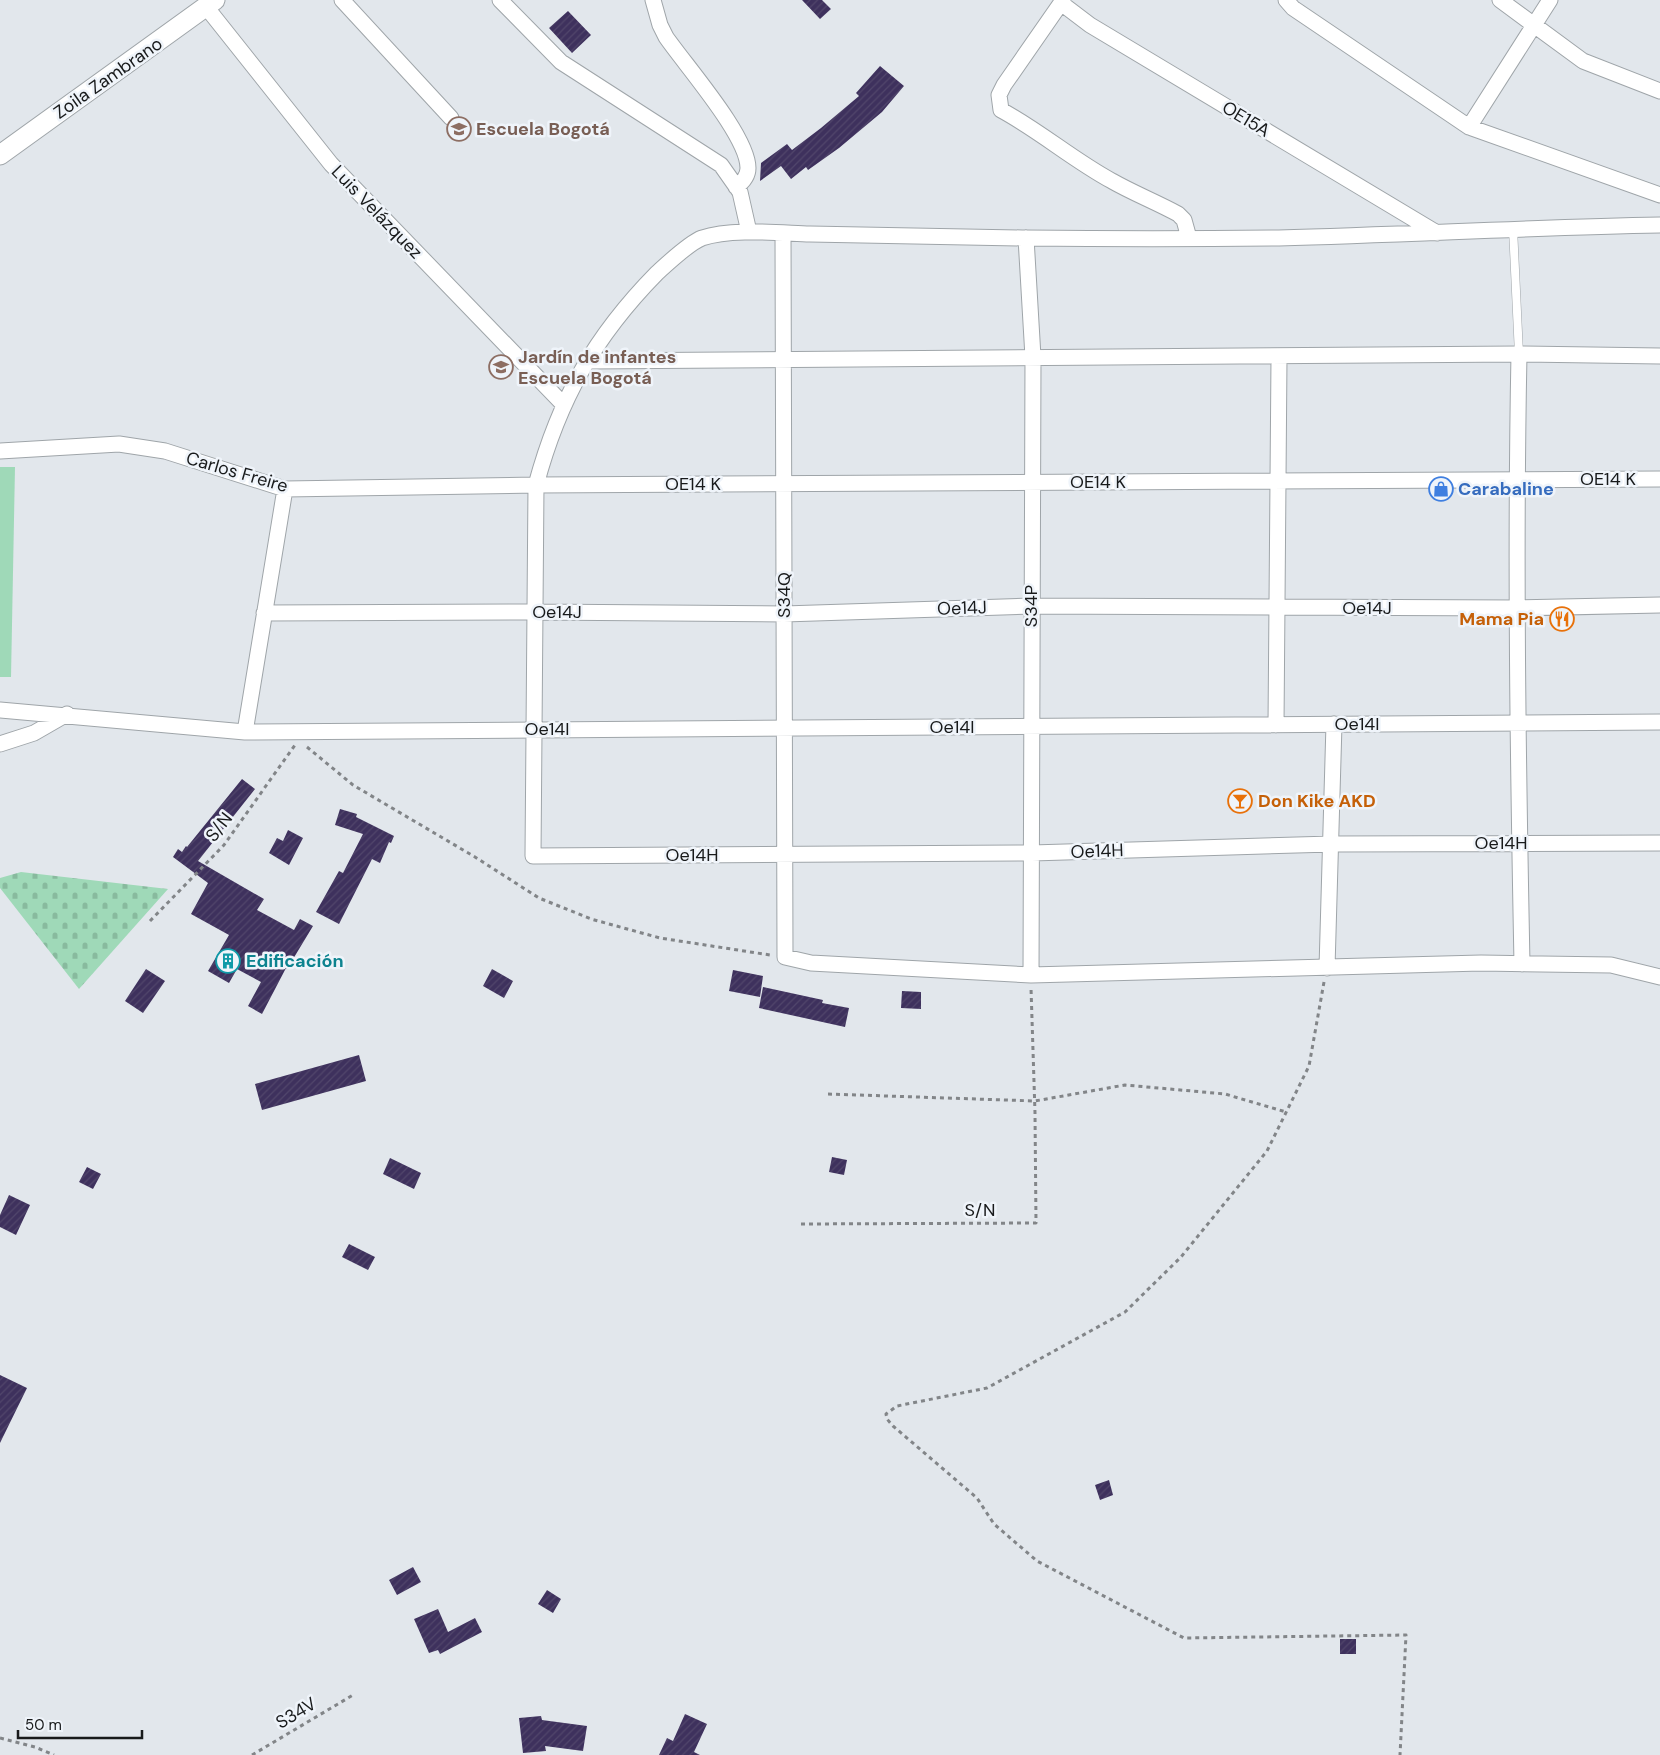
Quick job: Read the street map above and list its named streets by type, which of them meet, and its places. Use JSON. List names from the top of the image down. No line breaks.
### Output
{"streets":{"street":["Zoila Zambrano","OE15A","Luis Velázquez","Carlos Freire","OE14 K","S34Q","S34P","Oe14J","Oe14I","Oe14H"],"path":["S/N","S34V"]},"crossings":[["Zoila Zambrano","Luis Velázquez"],["Carlos Freire","OE14 K"],["OE14 K","S34Q"],["OE14 K","S34P"],["S34Q","Oe14J"],["S34Q","Oe14I"],["S34Q","Oe14H"],["S34P","Oe14J"],["S34P","Oe14I"],["S34P","S/N"],["S34P","Oe14H"],["Oe14I","S/N"],["Oe14I","Oe14H"]],"places":{"school or university":["Escuela Bogotá","Jardín de infantes Escuela Bogotá"],"shop":["Carabaline"],"restaurant":["Mama Pia"],"bar":["Don Kike AKD"],"building":["Edificación"]},"scale_bar":"50 m"}
